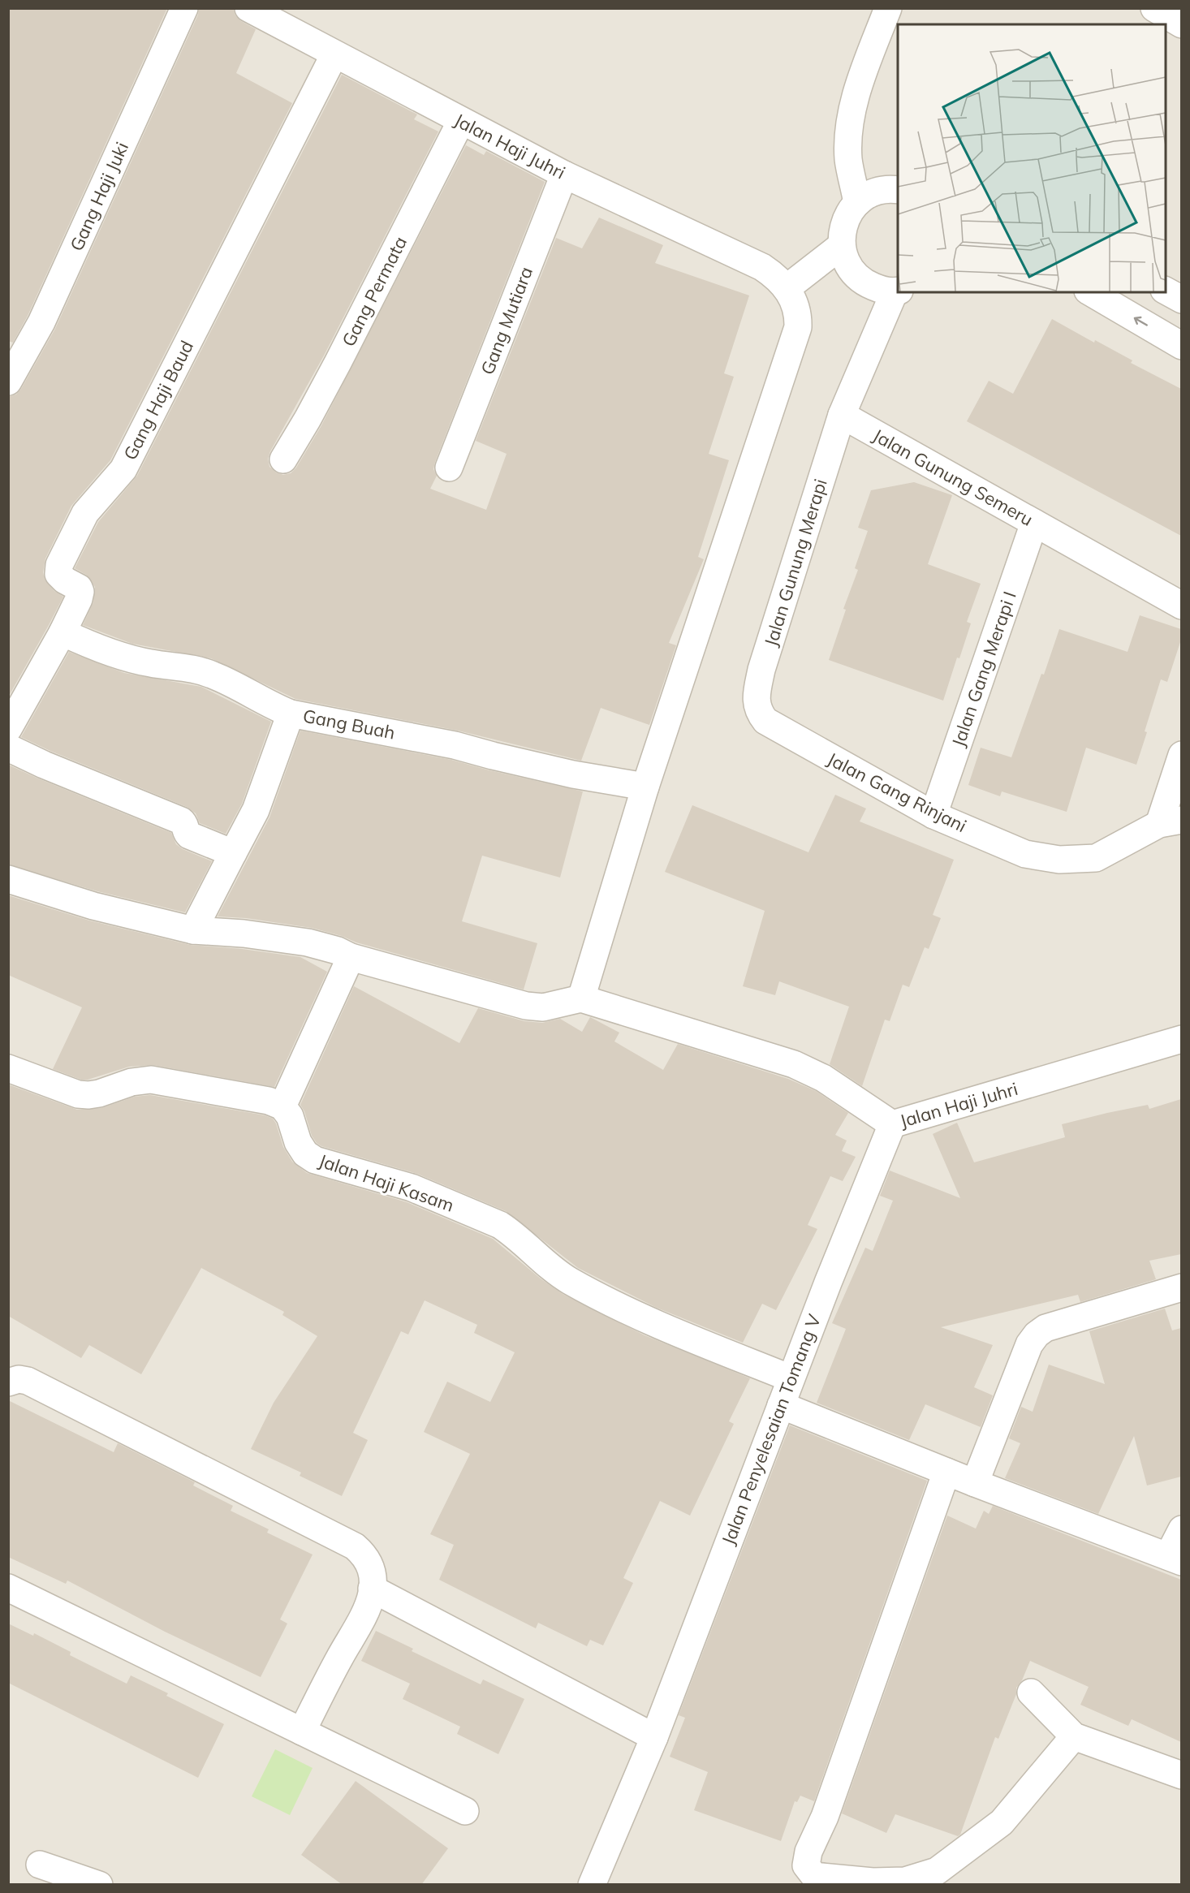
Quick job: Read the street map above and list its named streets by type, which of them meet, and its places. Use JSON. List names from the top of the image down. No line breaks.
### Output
{"streets":{"street":["Jalan Haji Juhri","Gang Haji Juki","Gang Permata","Gang Mutiara","Gang Haji Baud","Jalan Gunung Semeru","Jalan Gunung Merapi","Jalan Gang Merapi I","Gang Buah","Jalan Gang Rinjani","Jalan Haji Kasam","Jalan Penyelesaian Tomang V"]},"crossings":[["Jalan Haji Juhri","Gang Permata"],["Jalan Haji Juhri","Gang Mutiara"],["Jalan Haji Juhri","Gang Haji Baud"],["Jalan Haji Juhri","Jalan Penyelesaian Tomang V"],["Gang Haji Baud","Gang Buah"],["Jalan Gunung Semeru","Jalan Gunung Merapi"],["Jalan Gunung Semeru","Jalan Gang Merapi I"],["Jalan Gunung Merapi","Jalan Gang Rinjani"],["Jalan Gang Merapi I","Jalan Gang Rinjani"],["Jalan Haji Kasam","Jalan Penyelesaian Tomang V"]]}
